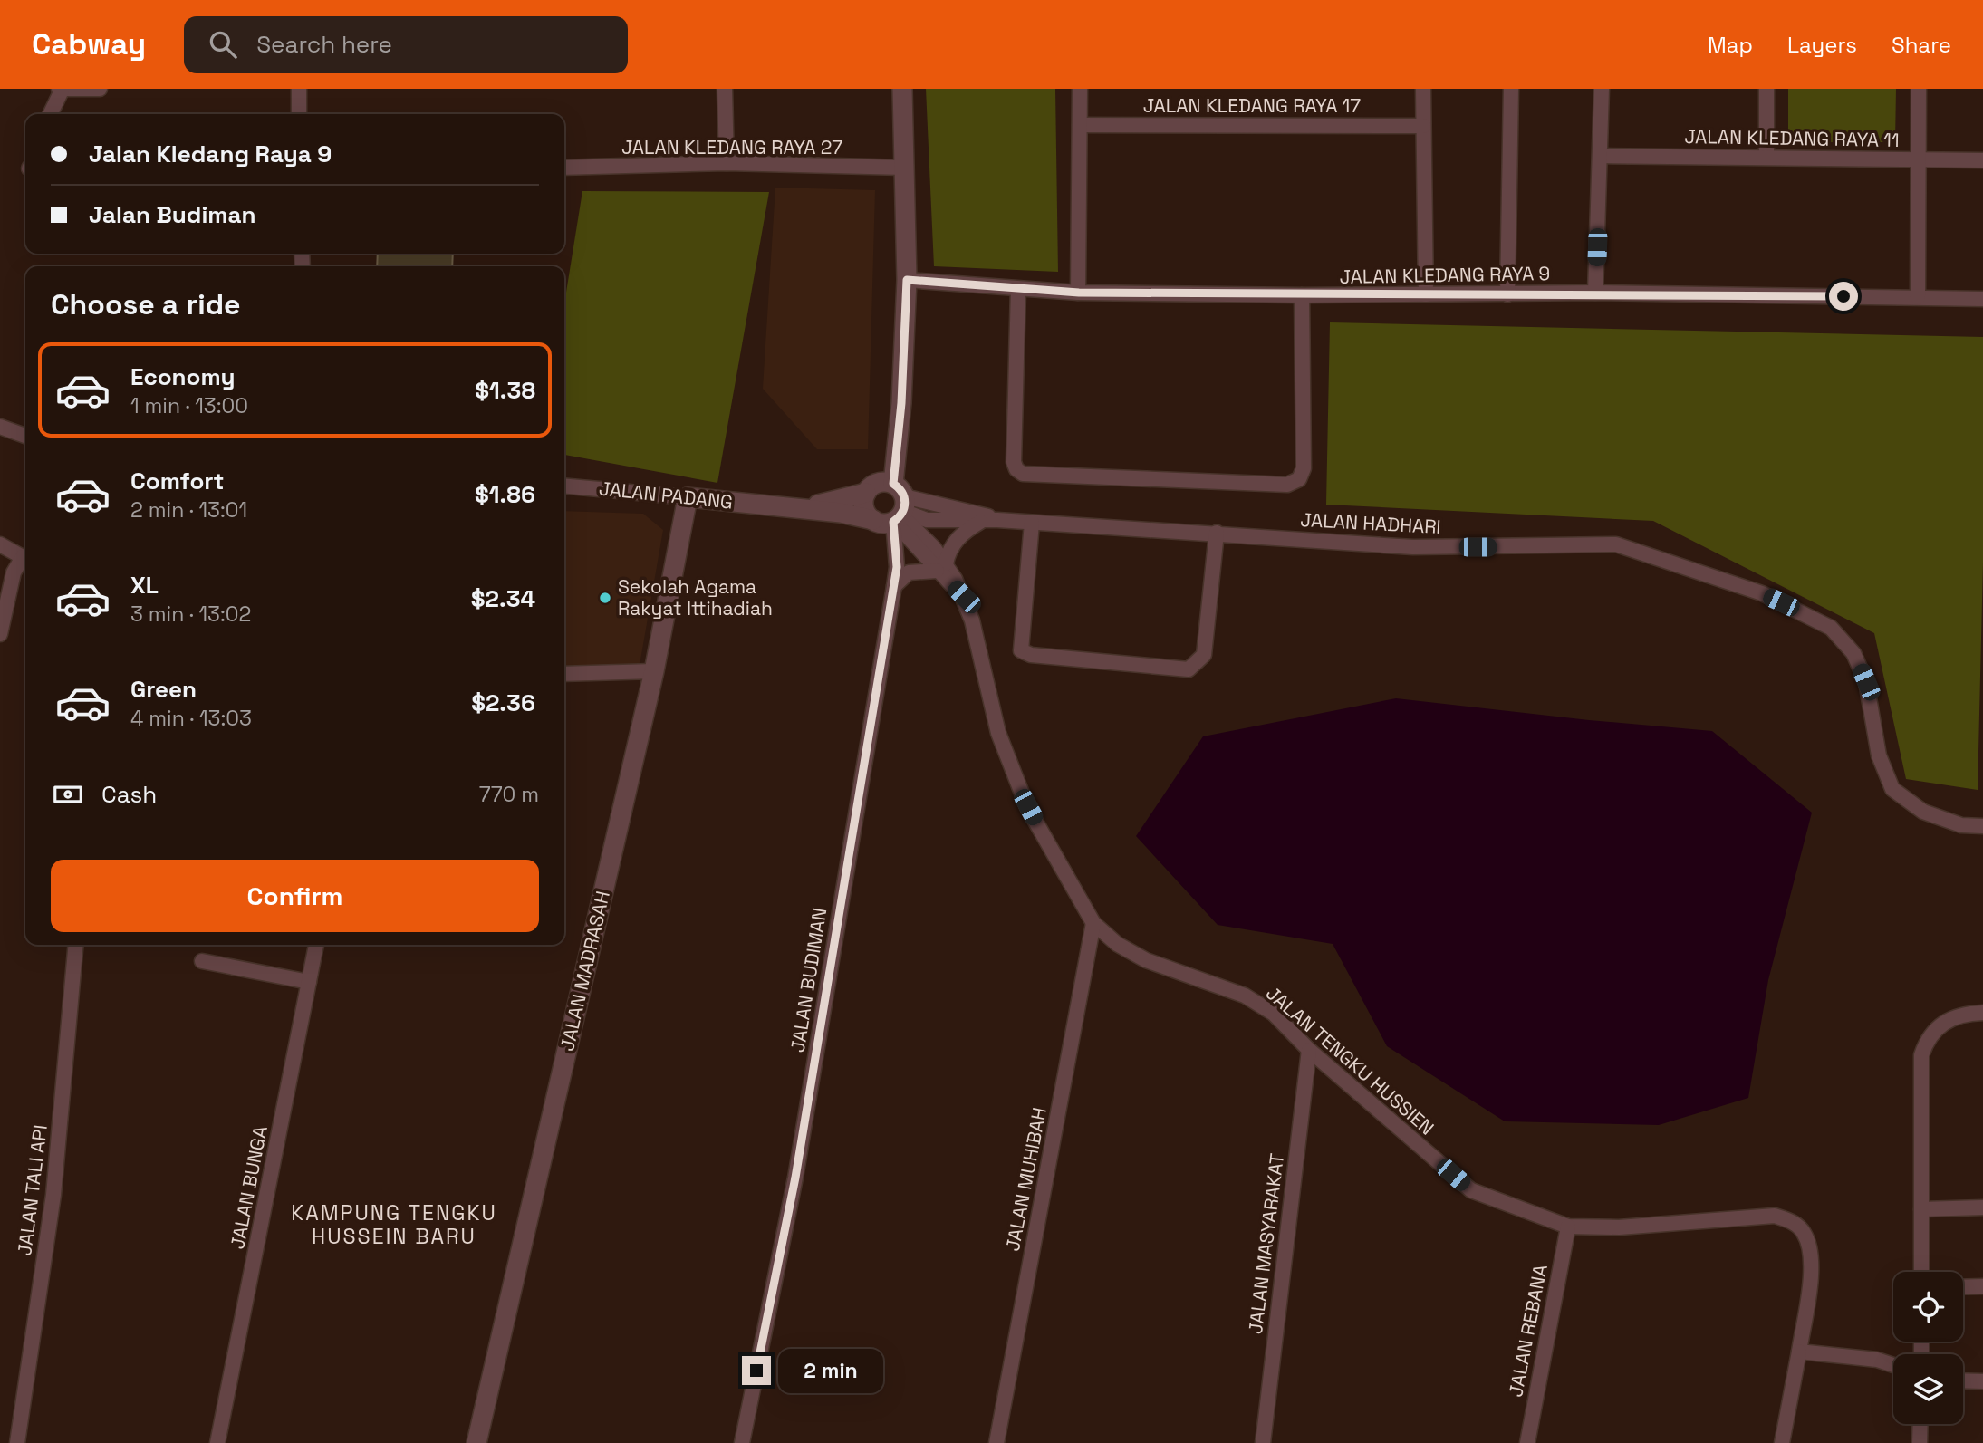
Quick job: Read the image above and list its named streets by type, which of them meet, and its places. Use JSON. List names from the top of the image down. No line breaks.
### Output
{"streets":{"street":["JALAN KLEDANG RAYA 17","JALAN KLEDANG RAYA 11","JALAN KLEDANG RAYA 27","JALAN KLEDANG RAYA 9","JALAN PADANG","JALAN HADHARI","JALAN MADRASAH","JALAN BUDIMAN","JALAN TENGKU HUSSIEN","JALAN MUHIBAH","JALAN BUNGA","JALAN TALI API","JALAN MASYARAKAT","JALAN REBANA"]},"crossings":[["JALAN PADANG","JALAN HADHARI"],["JALAN PADANG","JALAN MADRASAH"],["JALAN PADANG","JALAN BUDIMAN"],["JALAN HADHARI","JALAN BUDIMAN"],["JALAN TENGKU HUSSIEN","JALAN MUHIBAH"],["JALAN TENGKU HUSSIEN","JALAN MASYARAKAT"],["JALAN TENGKU HUSSIEN","JALAN REBANA"]],"districts":["KAMPUNG TENGKU HUSSEIN BARU"],"places":["Sekolah Agama Rakyat Ittihadiah"],"page":{"header":"Cabway","search":"Search here","nav":["Map","Layers","Share"],"banner":["Jalan Kledang Raya 9","Jalan Budiman"],"heading":"Choose a ride","list":[{"name":"Economy","note":"1 min · 13:00","value":"$1.38"},{"name":"Comfort","note":"2 min · 13:01","value":"$1.86"},{"name":"XL","note":"3 min · 13:02","value":"$2.34"},{"name":"Green","note":"4 min · 13:03","value":"$2.36"}],"pay":["Cash","770 m"],"buttons":"Confirm","bubble":"2 min"}}
